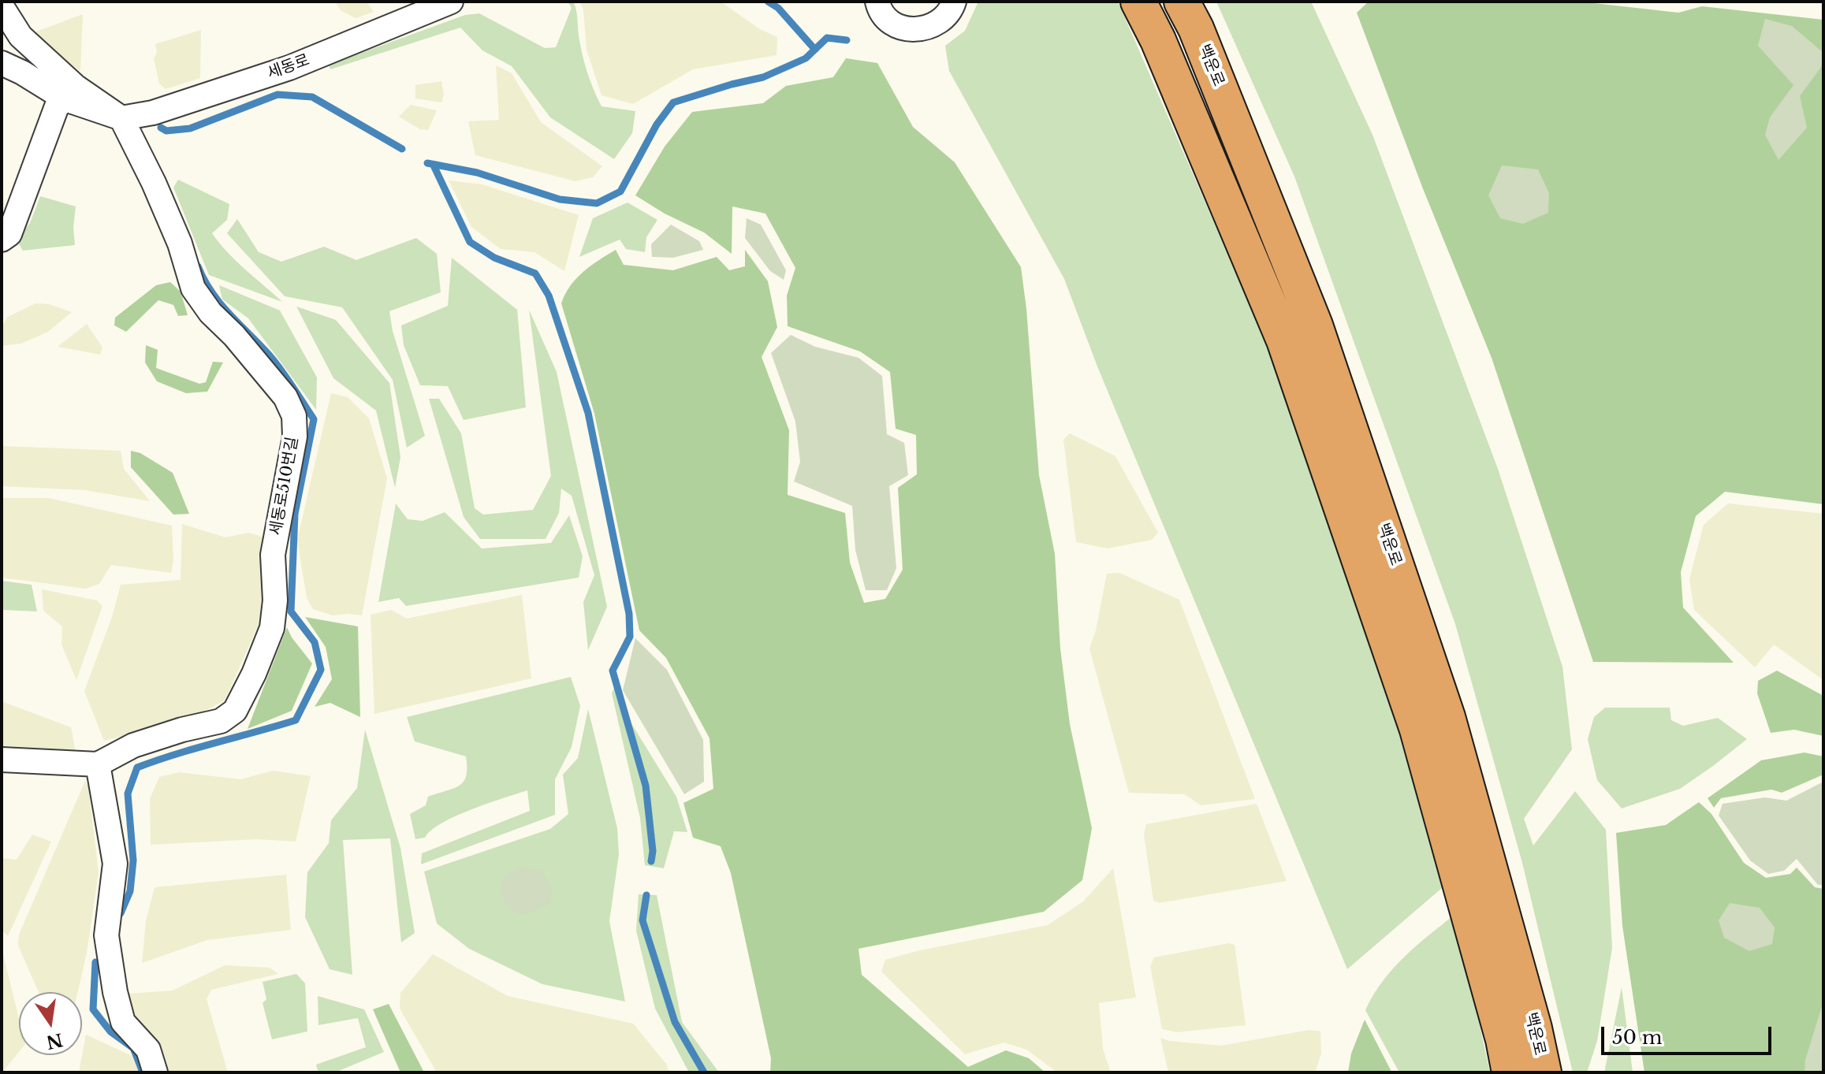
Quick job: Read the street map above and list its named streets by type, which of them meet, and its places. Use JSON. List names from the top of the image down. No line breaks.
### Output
{"streets":{"highway":["백운로"],"street":["세동로","세동로510번길"]},"crossings":[["세동로","세동로510번길"]],"scale_bar":"50 m","north":"bottom"}
